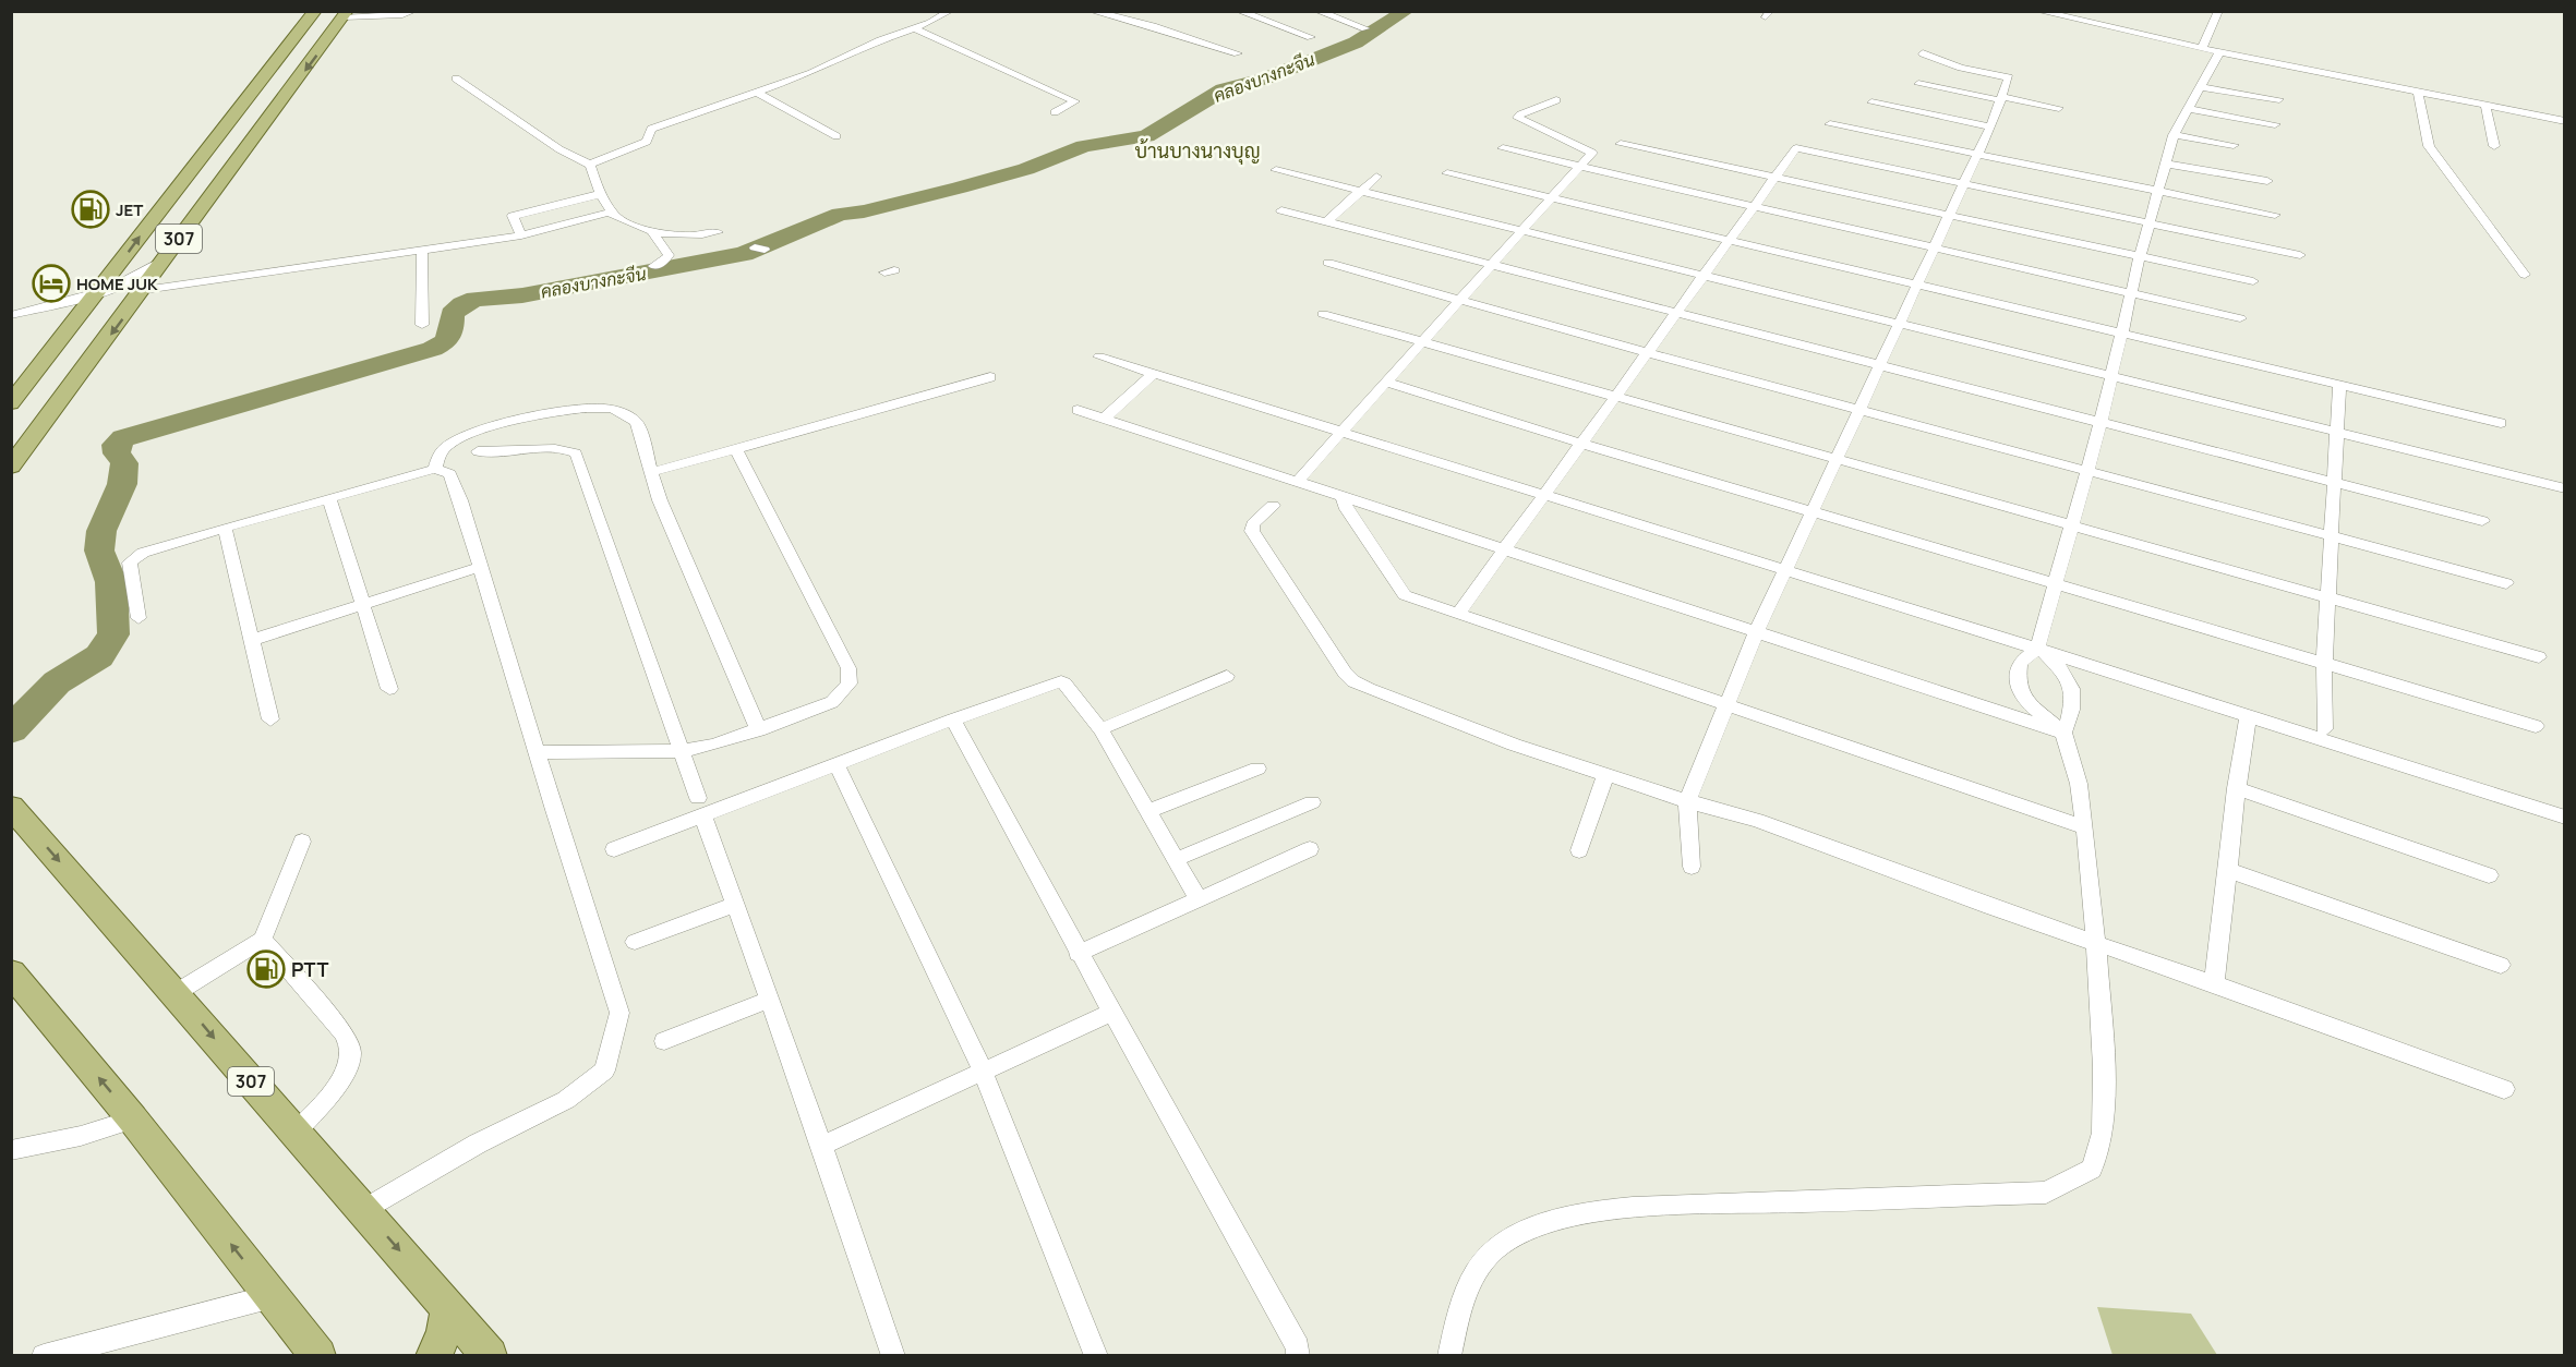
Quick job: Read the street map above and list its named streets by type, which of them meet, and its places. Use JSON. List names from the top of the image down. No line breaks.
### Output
{"streets":{"main road":["307"]},"districts":["บ้านบางนางบุญ"],"water":["คลองบางกะจีน"],"places":{"fuel station":["JET","PTT"],"hotel":["HOME JUK"]}}
